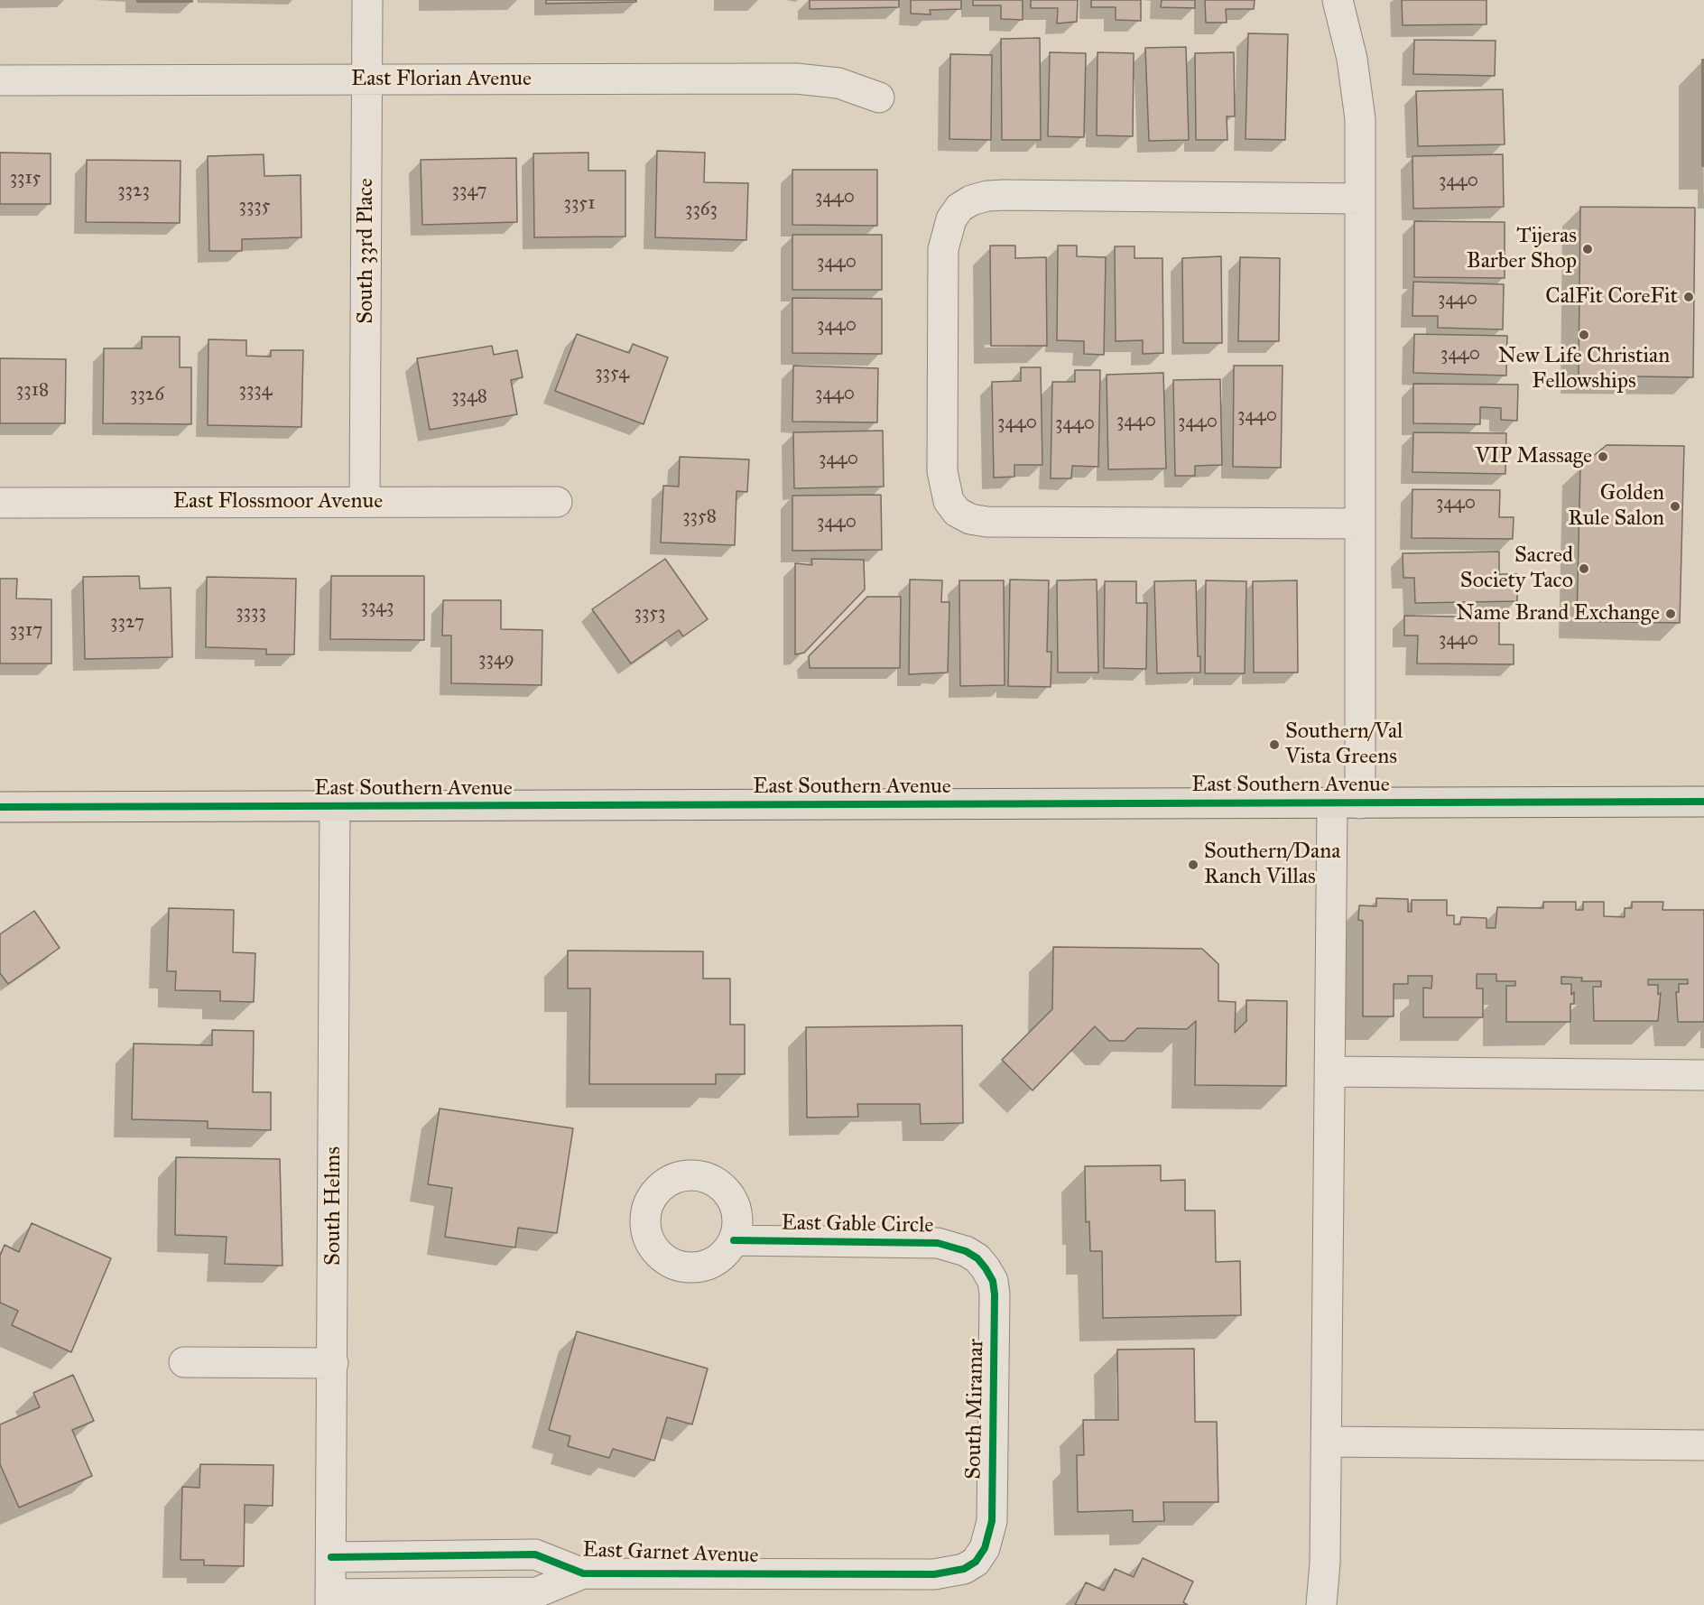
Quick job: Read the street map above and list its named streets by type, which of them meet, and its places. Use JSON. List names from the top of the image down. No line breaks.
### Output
{"streets":{"main road":["East Southern Avenue"],"street":["East Florian Avenue","South 33rd Place","East Flossmoor Avenue","South Helms","East Gable Circle","South Miramar","East Garnet Avenue"]},"crossings":[["East Florian Avenue","South 33rd Place"],["South 33rd Place","East Flossmoor Avenue"],["East Southern Avenue","South Helms"],["South Helms","East Garnet Avenue"],["East Gable Circle","South Miramar"],["South Miramar","East Garnet Avenue"]],"places":["Tijeras Barber Shop","CalFit CoreFit","New Life Christian Fellowships","VIP Massage","Golden Rule Salon","Sacred Society Taco","Name Brand Exchange","Southern/Val Vista Greens","Southern/Dana Ranch Villas"],"house_numbers":["3315","3440","3323","3347","3440","3351","3335","3363","3440","3440","3440","3440","3354","3318","3334","3440","3326","3348","3440","3440","3440","3440","3440","3440","3440","3358","3440","3343","3333","3353","3327","3317","3440","3349"]}
